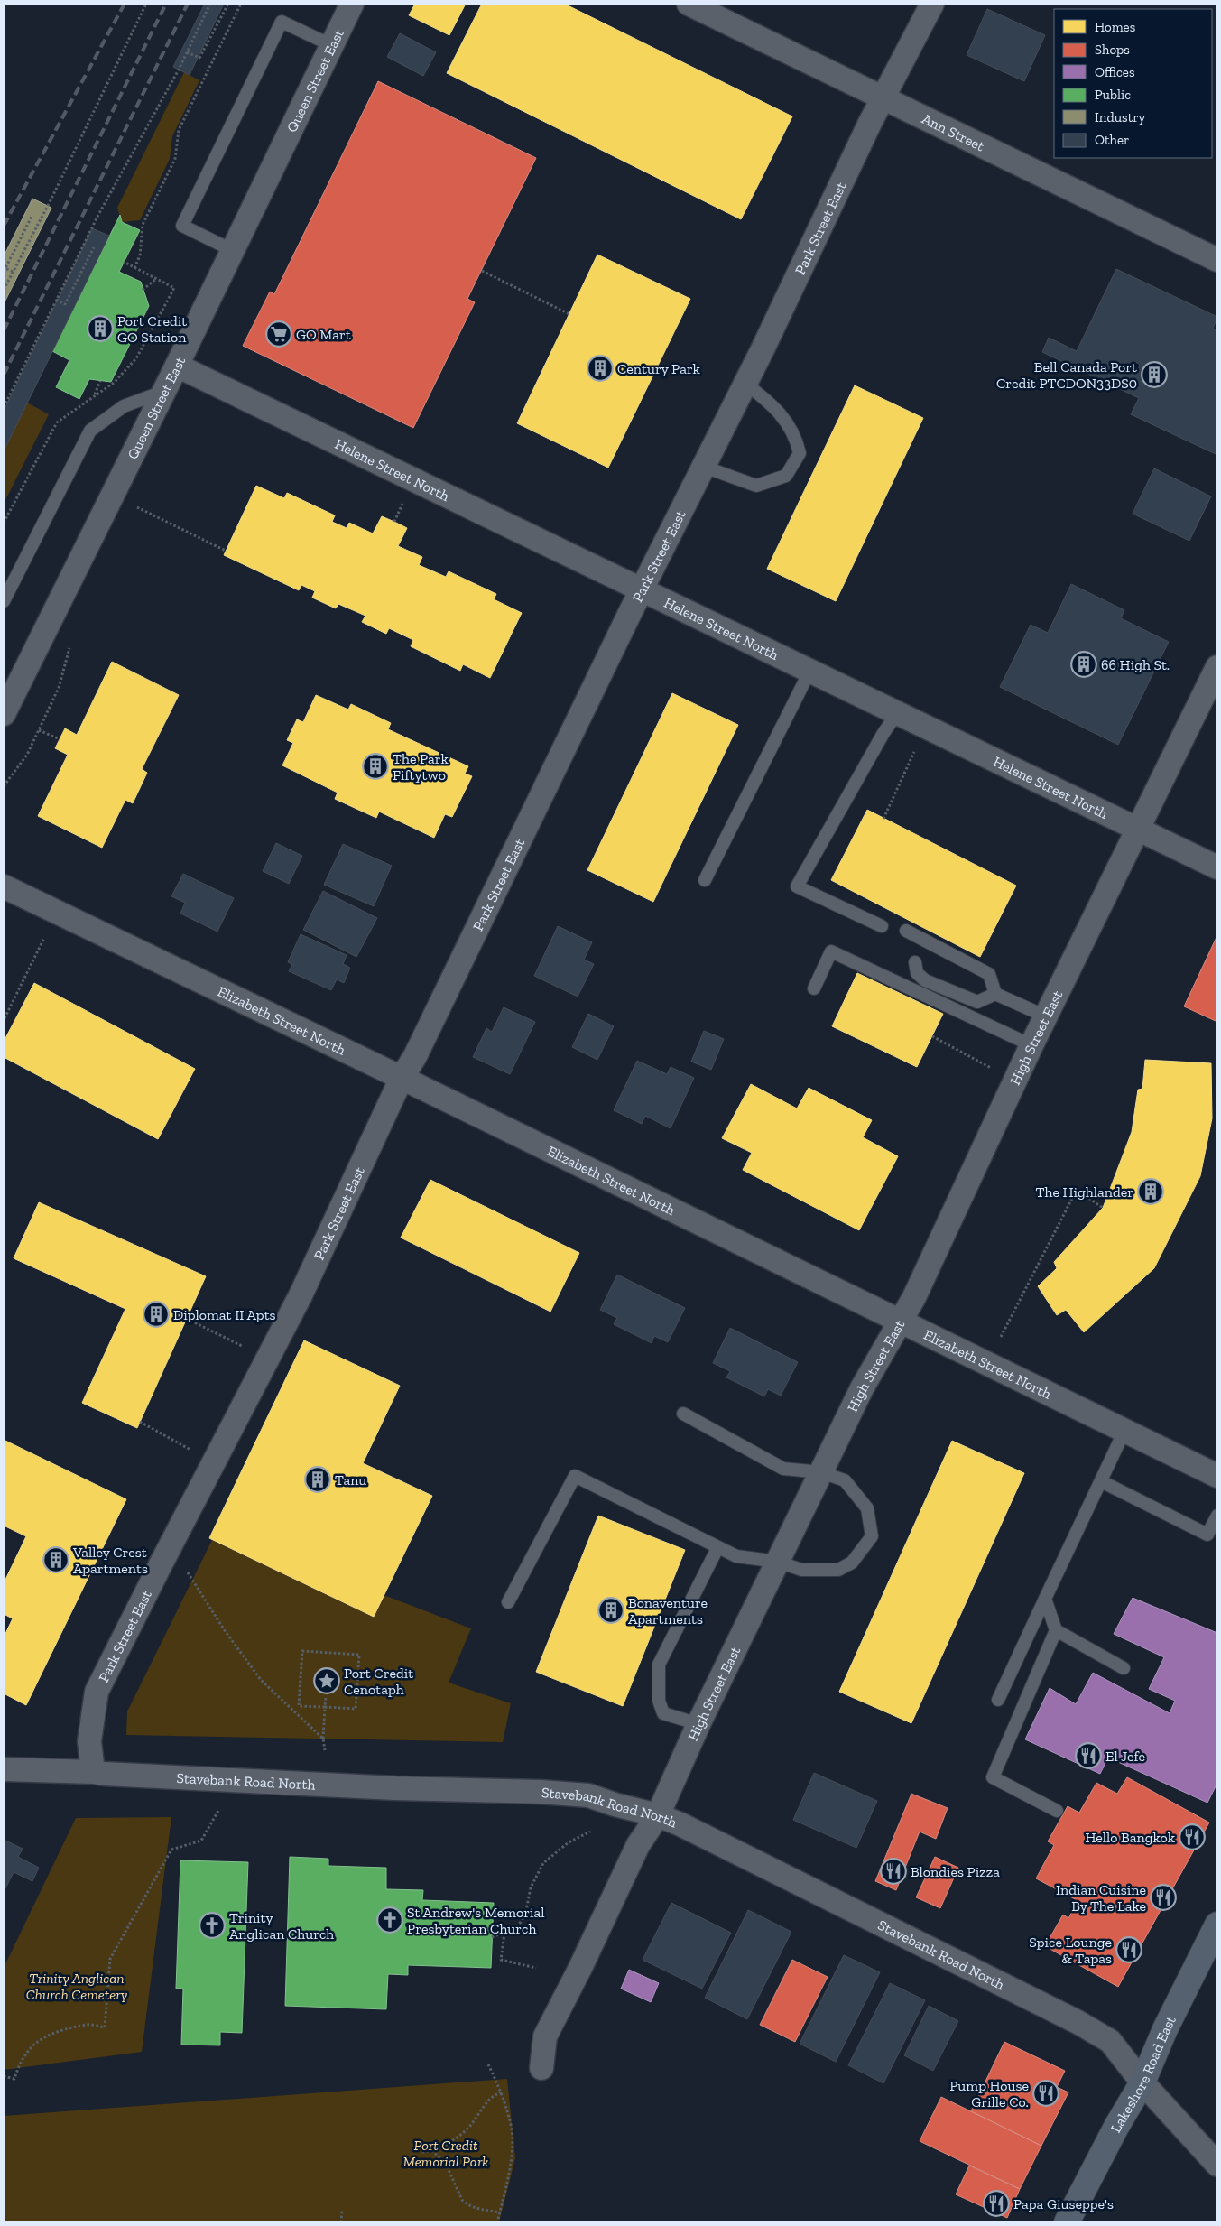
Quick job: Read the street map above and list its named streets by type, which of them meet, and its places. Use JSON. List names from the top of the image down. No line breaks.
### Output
{"streets":{"main road":["Lakeshore Road East"],"street":["Queen Street East","Ann Street","Park Street East","Helene Street North","Elizabeth Street North","High Street East","Stavebank Road North"]},"crossings":[["Queen Street East","Helene Street North"],["Ann Street","Park Street East"],["Park Street East","Helene Street North"],["Park Street East","Elizabeth Street North"],["Park Street East","Stavebank Road North"],["Helene Street North","High Street East"],["Elizabeth Street North","High Street East"],["High Street East","Stavebank Road North"],["Stavebank Road North","Lakeshore Road East"]],"parks":["Trinity Anglican Church Cemetery","Port Credit Memorial Park"],"places":{"building":["Port Credit GO Station","Century Park","Bell Canada Port Credit PTCDON33DS0","66 High St.","The Park Fiftytwo","The Highlander","Diplomat II Apts","Tanu","Valley Crest Apartments","Bonaventure Apartments"],"supermarket":["GO Mart"],"place":["Port Credit Cenotaph"],"restaurant":["El Jefe","Hello Bangkok","Blondies Pizza","Indian Cuisine By The Lake","Spice Lounge & Tapas","Pump House Grille Co.","Papa Giuseppe's"],"church":["St Andrew's Memorial Presbyterian Church","Trinity Anglican Church"]},"legend":["Homes","Shops","Offices","Public","Industry","Other"]}
